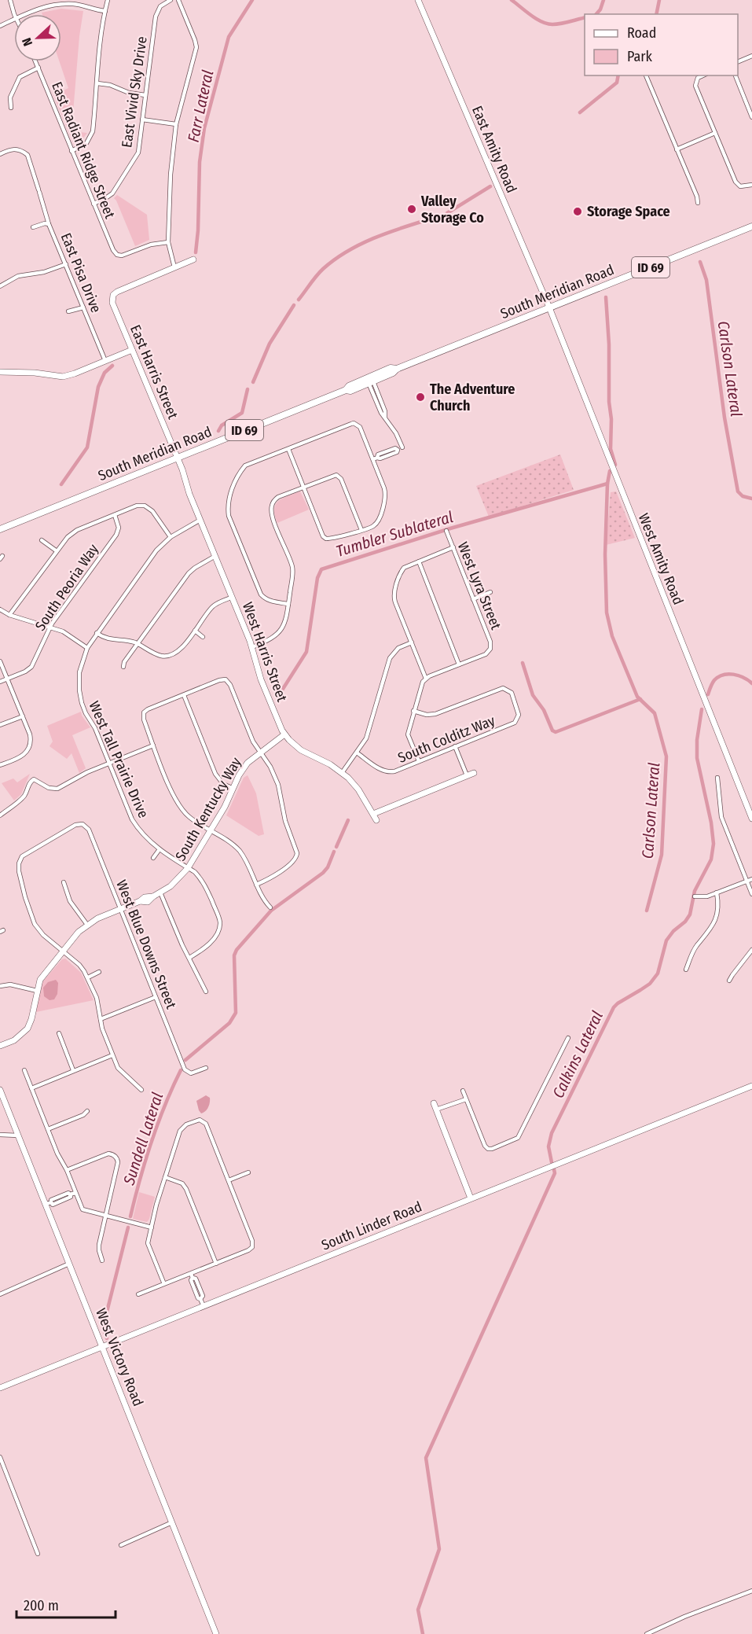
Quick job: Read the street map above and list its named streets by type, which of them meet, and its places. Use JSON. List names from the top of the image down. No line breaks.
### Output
{"streets":{"main road":["ID 69","South Meridian Road"],"street":["East Vivid Sky Drive","East Amity Road","East Radiant Ridge Street","East Pisa Drive","East Harris Street","West Amity Road","West Lyra Street","South Peoria Way","West Harris Street","South Colditz Way","West Tall Prairie Drive","South Kentucky Way","West Blue Downs Street","South Linder Road","West Victory Road"]},"crossings":[["East Vivid Sky Drive","East Radiant Ridge Street"],["East Amity Road","South Meridian Road"],["East Amity Road","West Amity Road"],["South Meridian Road","East Harris Street"],["South Meridian Road","West Amity Road"],["South Meridian Road","West Harris Street"],["East Harris Street","West Harris Street"],["West Harris Street","South Kentucky Way"],["West Tall Prairie Drive","South Kentucky Way"],["South Kentucky Way","West Blue Downs Street"],["South Linder Road","West Victory Road"]],"water":["Farr Lateral","Carlson Lateral","Tumbler Sublateral","Calkins Lateral","Sundell Lateral"],"places":["Valley Storage Co","Storage Space","The Adventure Church"],"legend":["Road","Park"],"scale_bar":"200 m","north":"left"}
